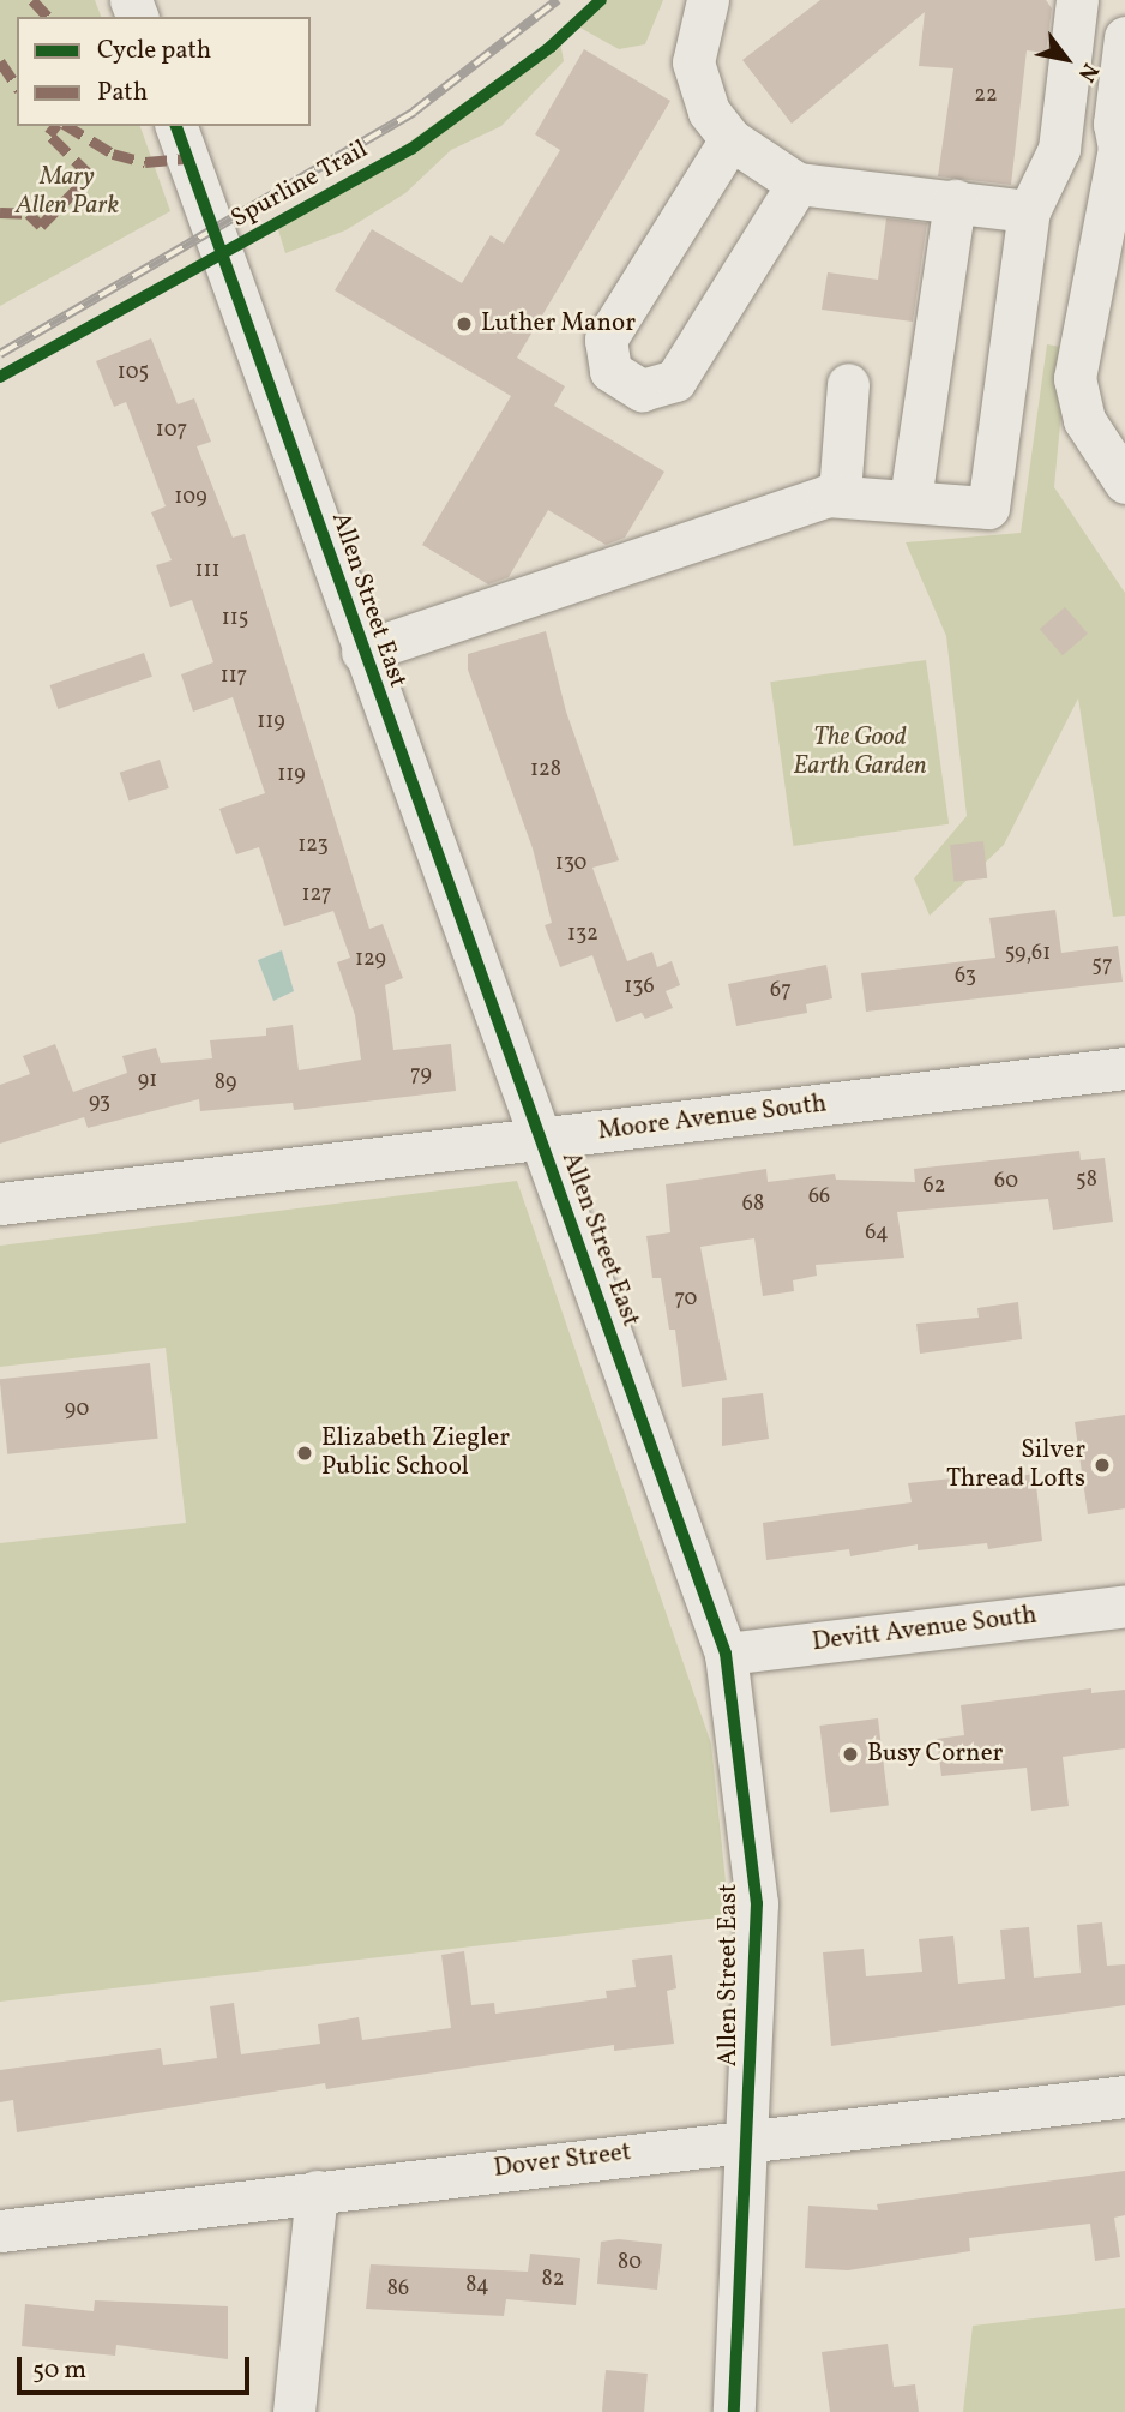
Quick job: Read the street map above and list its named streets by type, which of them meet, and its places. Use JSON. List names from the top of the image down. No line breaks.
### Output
{"streets":{"street":["Allen Street East","Moore Avenue South","Devitt Avenue South","Dover Street"],"cycle path":["Spurline Trail"]},"crossings":[["Allen Street East","Moore Avenue South"],["Allen Street East","Devitt Avenue South"],["Allen Street East","Dover Street"]],"parks":["Mary Allen Park","The Good Earth Garden"],"places":["Luther Manor","Elizabeth Ziegler Public School","Silver Thread Lofts","Busy Corner"],"house_numbers":["22","105","107","109","111","115","117","119","128","119","123","130","127","132","59,61","129","57","63","136","67","79","91","89","93","58","60","62","66","68","64","70","90","80","82","84","86"],"legend":["Cycle path","Path"],"scale_bar":"50 m","north":"bottom right"}
